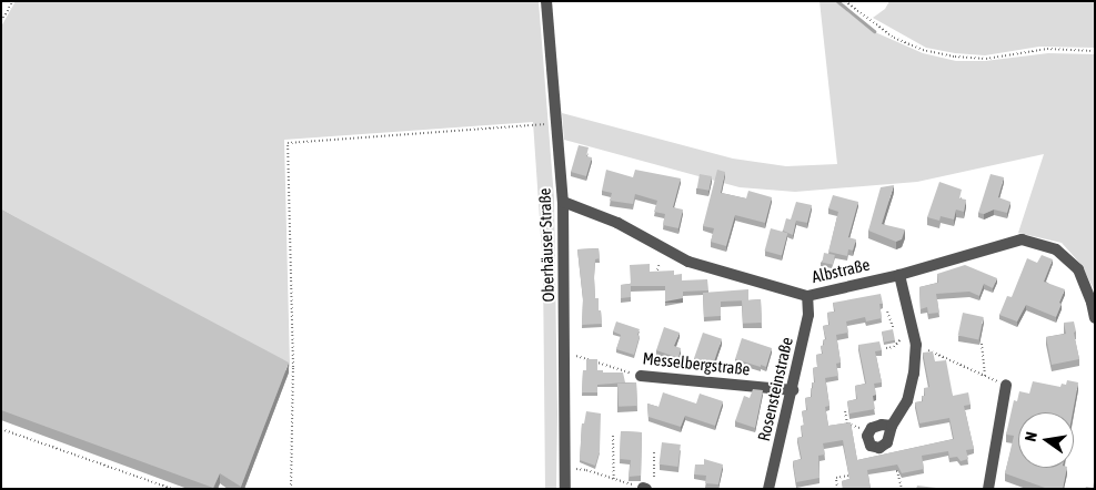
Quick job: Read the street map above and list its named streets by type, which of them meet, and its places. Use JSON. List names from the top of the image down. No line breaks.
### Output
{"streets":{"street":["Oberhäuser Straße","Albstraße","Messelbergstraße","Rosensteinstraße"]},"crossings":[["Oberhäuser Straße","Albstraße"],["Oberhäuser Straße","Messelbergstraße"],["Albstraße","Rosensteinstraße"],["Messelbergstraße","Rosensteinstraße"]],"north":"left"}
